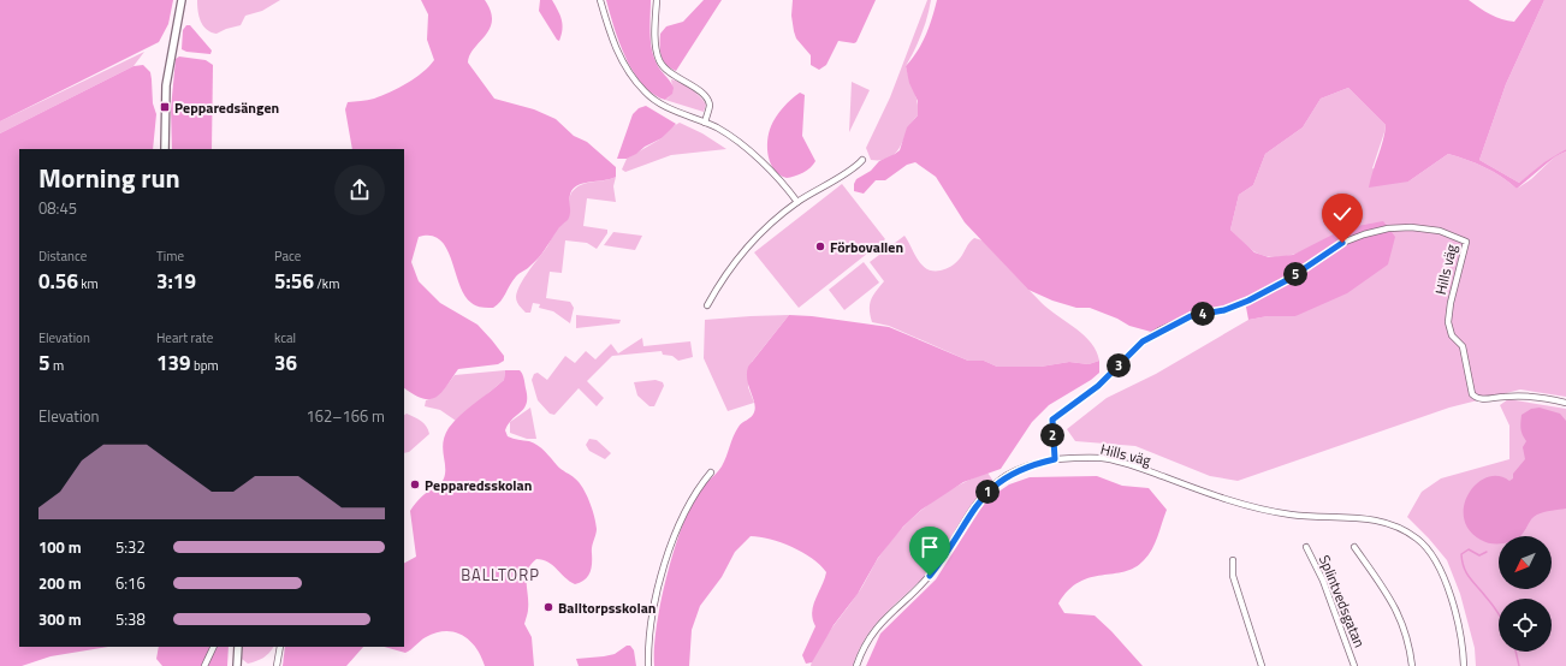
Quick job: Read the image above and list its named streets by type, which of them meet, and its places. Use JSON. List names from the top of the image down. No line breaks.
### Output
{"streets":{"street":["Hills väg","Splintvedsgatan"]},"districts":["BALLTORP"],"places":{"transit":["Pepparedsängen"],"other":["Förbovallen","Pepparedsskolan","Balltorpsskolan"]},"north":"bottom left","page":{"heading":["Morning run","08:45"],"stats":[["Distance","0.56 km"],["Time","3:19"],["Pace","5:56 /km"],["Elevation","5 m"],["Heart rate","139 bpm"],["kcal","36"]],"pins":["5","4","3","2","1"],"chart":["Elevation","162–166 m"],"list":[{"name":"100 m","note":"5:32"},{"name":"200 m","note":"6:16"},{"name":"300 m","note":"5:38"}]}}
